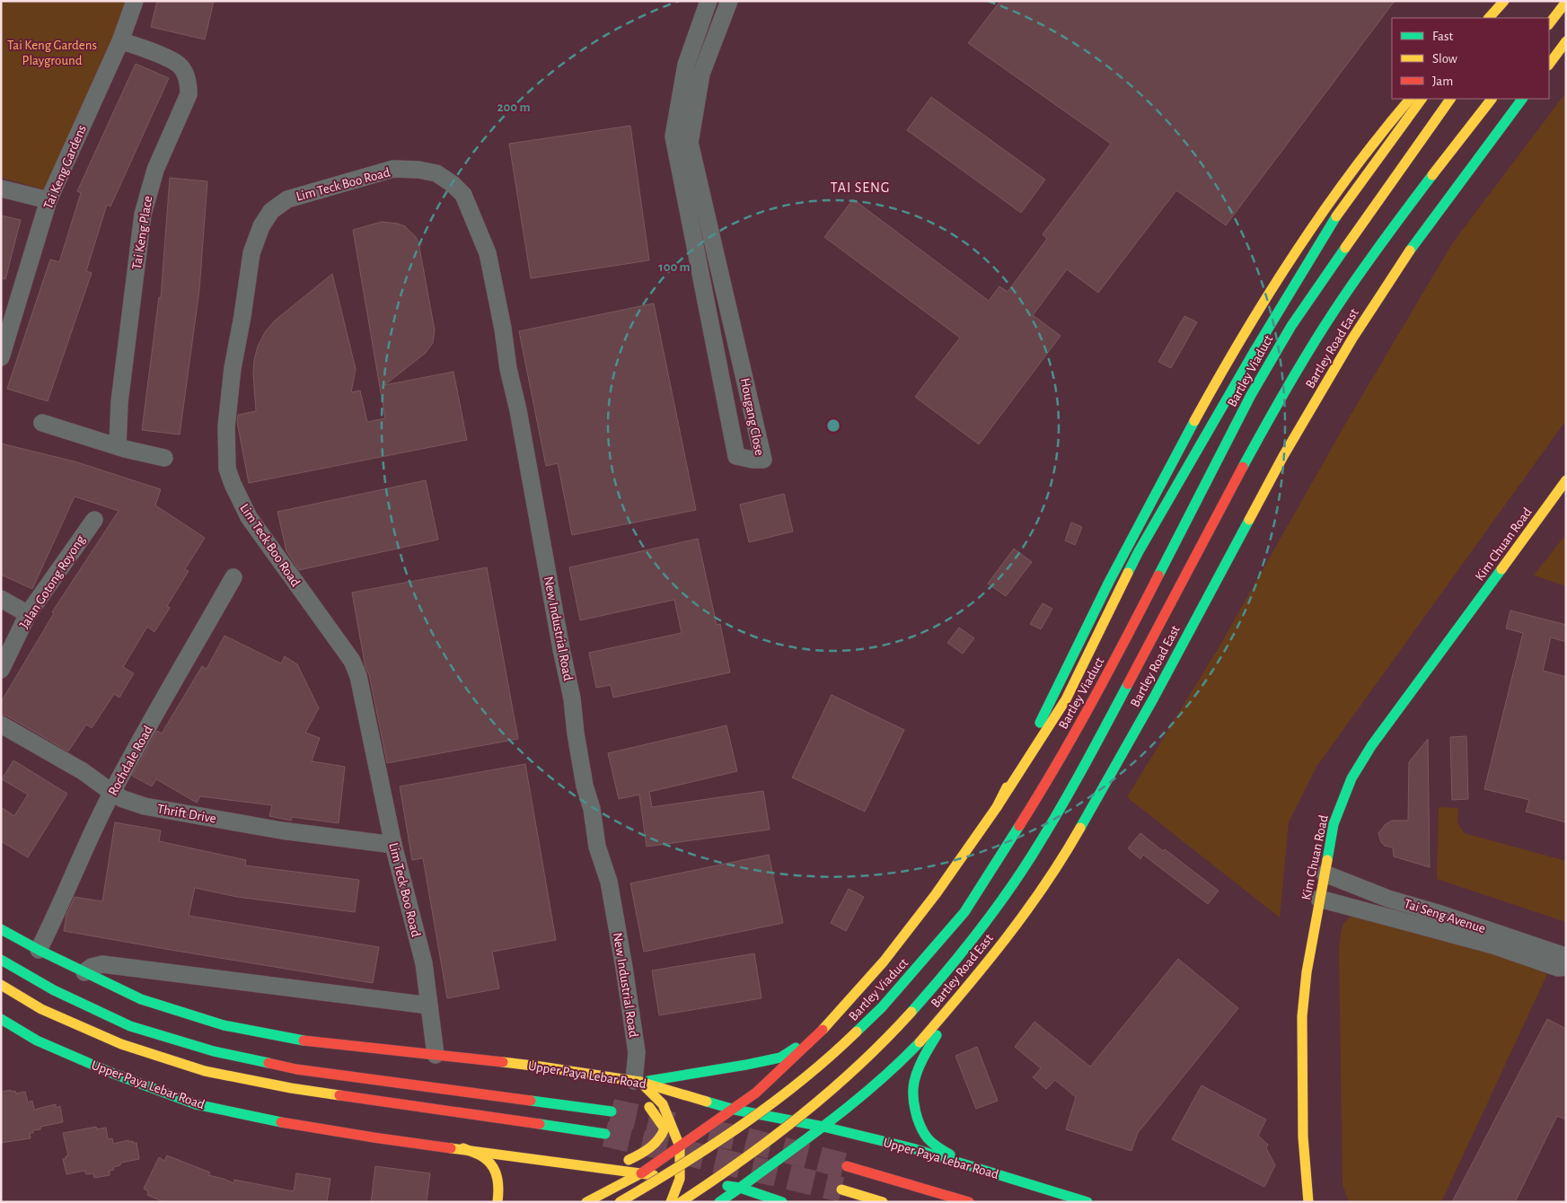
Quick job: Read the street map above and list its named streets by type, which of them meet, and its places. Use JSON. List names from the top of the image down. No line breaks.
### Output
{"streets":{"main road":["Bartley Road East","Bartley Viaduct","Kim Chuan Road","Upper Paya Lebar Road"],"street":["Tai Keng Gardens","Lim Teck Boo Road","Tai Keng Place","Hougang Close","Jalan Gotong Royong","New Industrial Road","Rochdale Road","Thrift Drive","Tai Seng Avenue"]},"crossings":[["Tai Keng Gardens","Tai Keng Place"],["Lim Teck Boo Road","New Industrial Road"],["Lim Teck Boo Road","Thrift Drive"],["Lim Teck Boo Road","Upper Paya Lebar Road"],["Bartley Road East","Upper Paya Lebar Road"],["Kim Chuan Road","Tai Seng Avenue"],["New Industrial Road","Upper Paya Lebar Road"],["Rochdale Road","Thrift Drive"],["Rochdale Road","Upper Paya Lebar Road"]],"districts":["TAI SENG"],"parks":["Tai Keng Gardens Playground"],"legend":["Fast","Slow","Jam"],"rings":["200 m","100 m"]}
